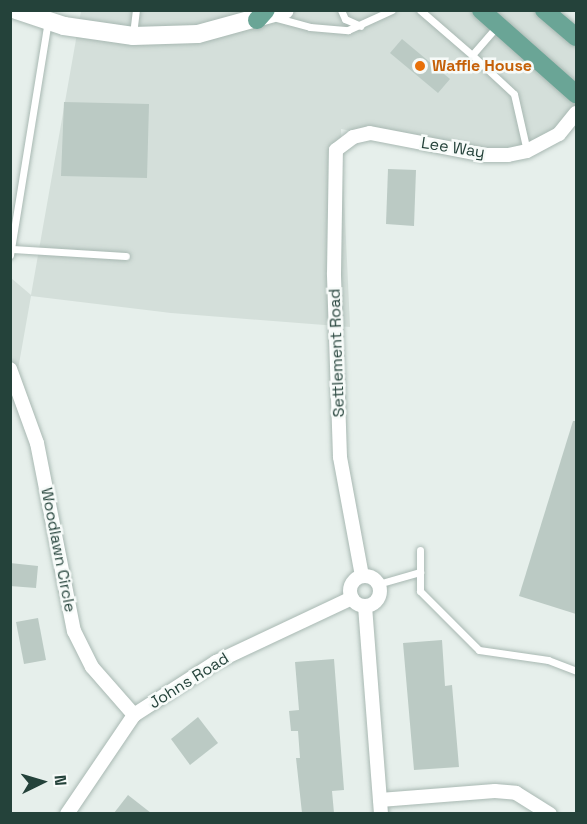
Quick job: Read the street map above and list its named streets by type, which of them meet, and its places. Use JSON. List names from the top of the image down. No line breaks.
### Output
{"streets":{"street":["Lee Way","Settlement Road","Woodlawn Circle","Johns Road"]},"crossings":[["Lee Way","Settlement Road"],["Settlement Road","Johns Road"],["Woodlawn Circle","Johns Road"]],"places":["Waffle House"],"north":"right"}
